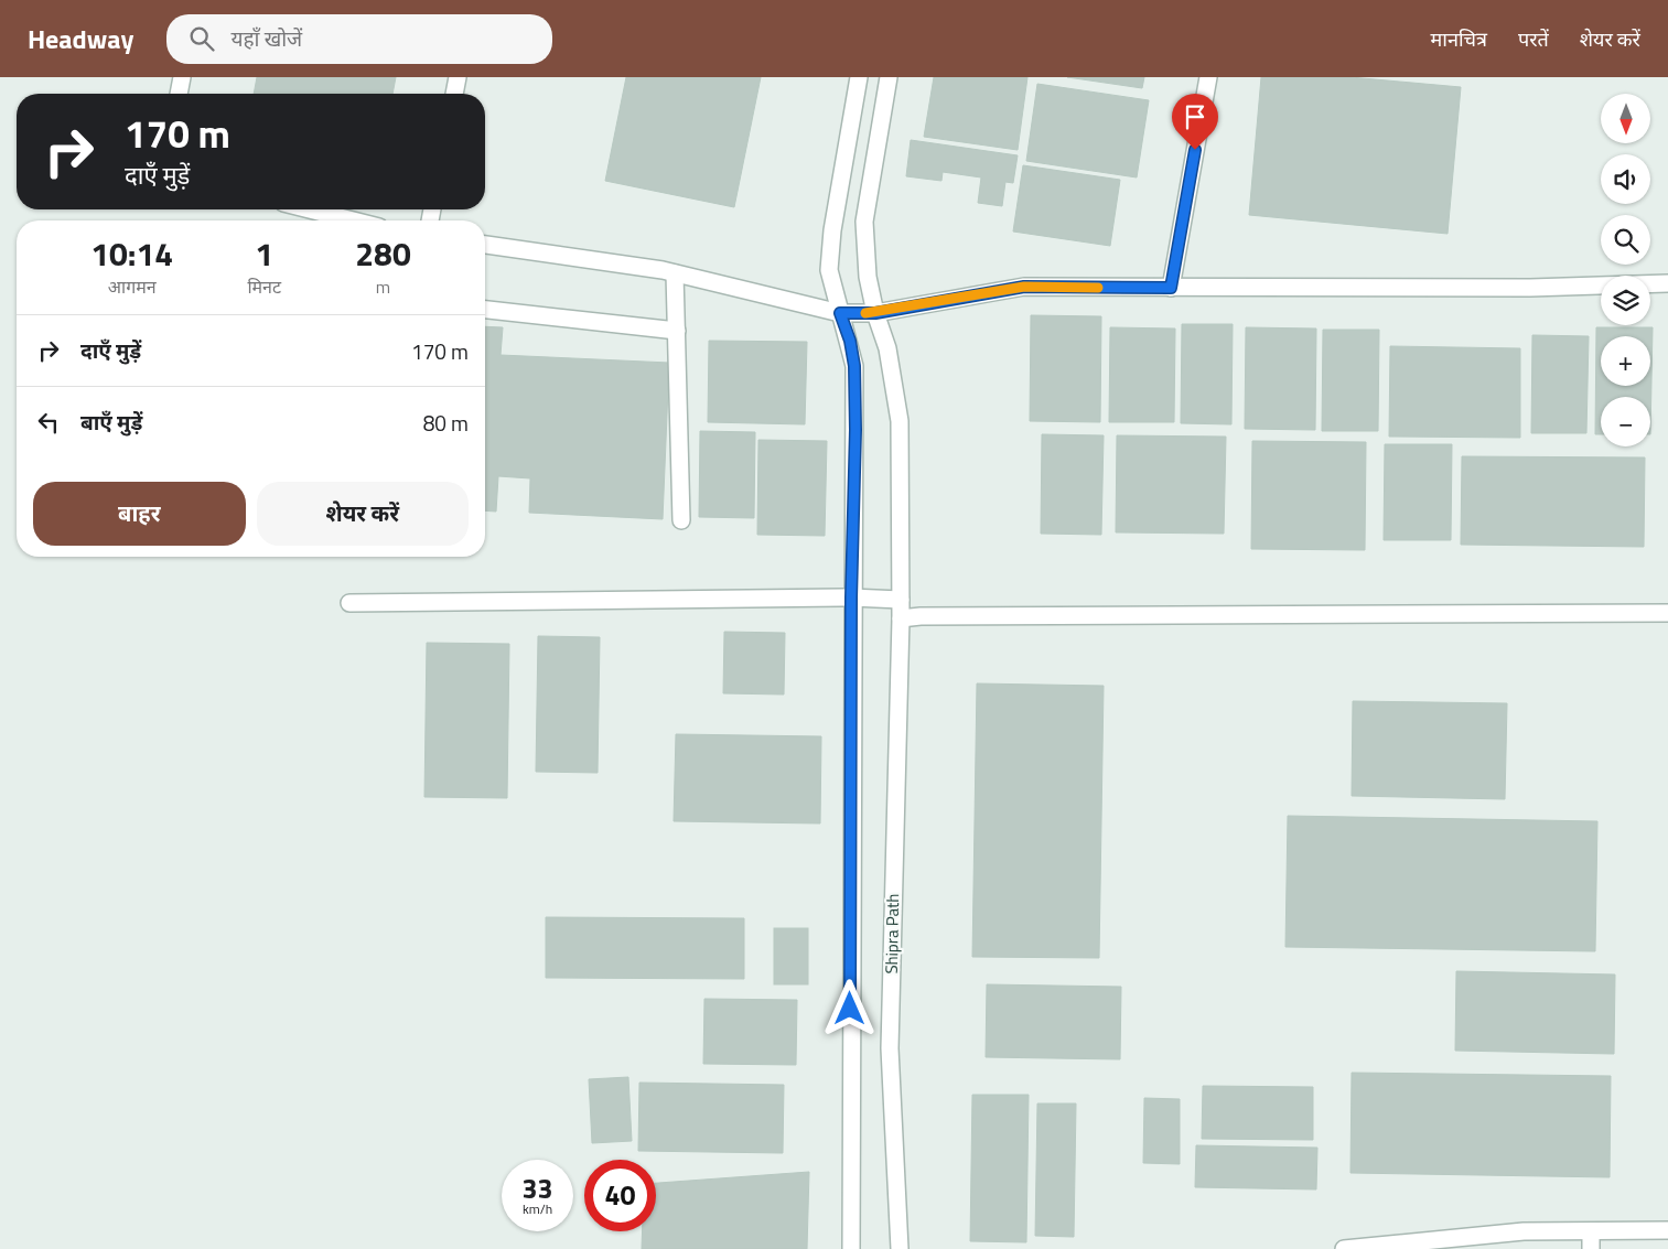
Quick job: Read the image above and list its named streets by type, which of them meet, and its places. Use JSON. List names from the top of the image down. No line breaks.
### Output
{"streets":{"street":["Shipra Path"]},"north":"bottom","page":{"header":"Headway","search":"यहाँ खोजें","nav":["मानचित्र","परतें","शेयर करें"],"map_buttons":["+","−"],"turn":["170 m","दाएँ मुड़ें"],"eta":["10:14","आगमन","1","मिनट","280","m"],"list":[{"name":"दाएँ मुड़ें","value":"170 m"},{"name":"बाएँ मुड़ें","value":"80 m"}],"buttons":["बाहर","शेयर करें"],"speed":"33 km/h","limit":"40"}}
